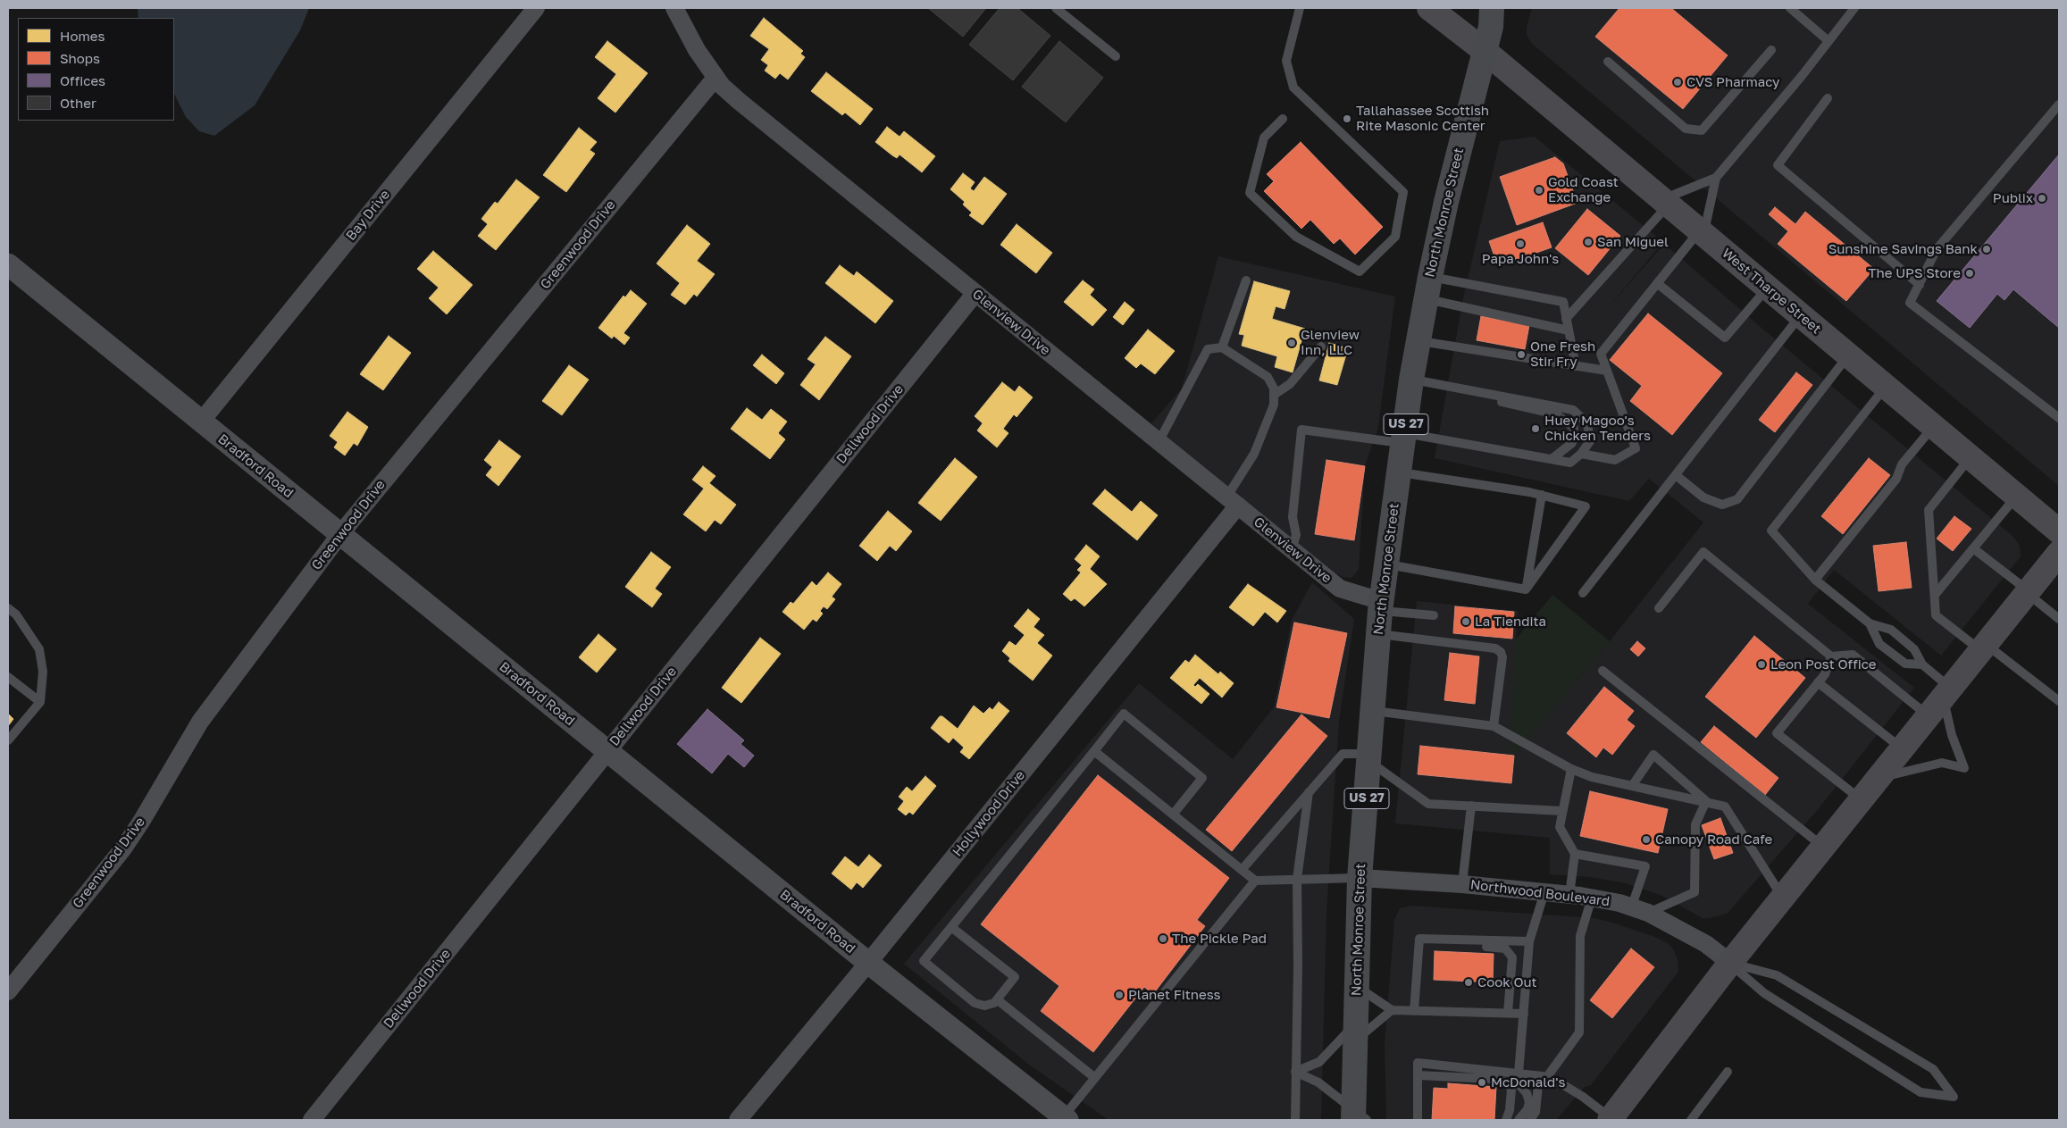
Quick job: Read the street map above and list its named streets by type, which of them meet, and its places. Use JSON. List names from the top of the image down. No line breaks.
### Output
{"streets":{"main road":["North Monroe Street","West Tharpe Street","US 27"],"street":["Bay Drive","Greenwood Drive","Glenview Drive","Dellwood Drive","Bradford Road","Hollywood Drive","Northwood Boulevard"]},"crossings":[["North Monroe Street","West Tharpe Street"],["North Monroe Street","Glenview Drive"],["North Monroe Street","Northwood Boulevard"],["Bay Drive","Bradford Road"],["Greenwood Drive","Glenview Drive"],["Greenwood Drive","Bradford Road"],["Glenview Drive","Dellwood Drive"],["Glenview Drive","Hollywood Drive"],["Dellwood Drive","Bradford Road"],["Bradford Road","Hollywood Drive"]],"places":["CVS Pharmacy","Tallahassee Scottish Rite Masonic Center","Gold Coast Exchange","Publix","San Miguel","Papa John's","Sunshine Savings Bank","The UPS Store","Glenview Inn, LLC","One Fresh Stir Fry","Huey Magoo's Chicken Tenders","La Tiendita","Leon Post Office","Canopy Road Cafe","The Pickle Pad","Cook Out","Planet Fitness","McDonald's"],"legend":["Homes","Shops","Offices","Other"]}
